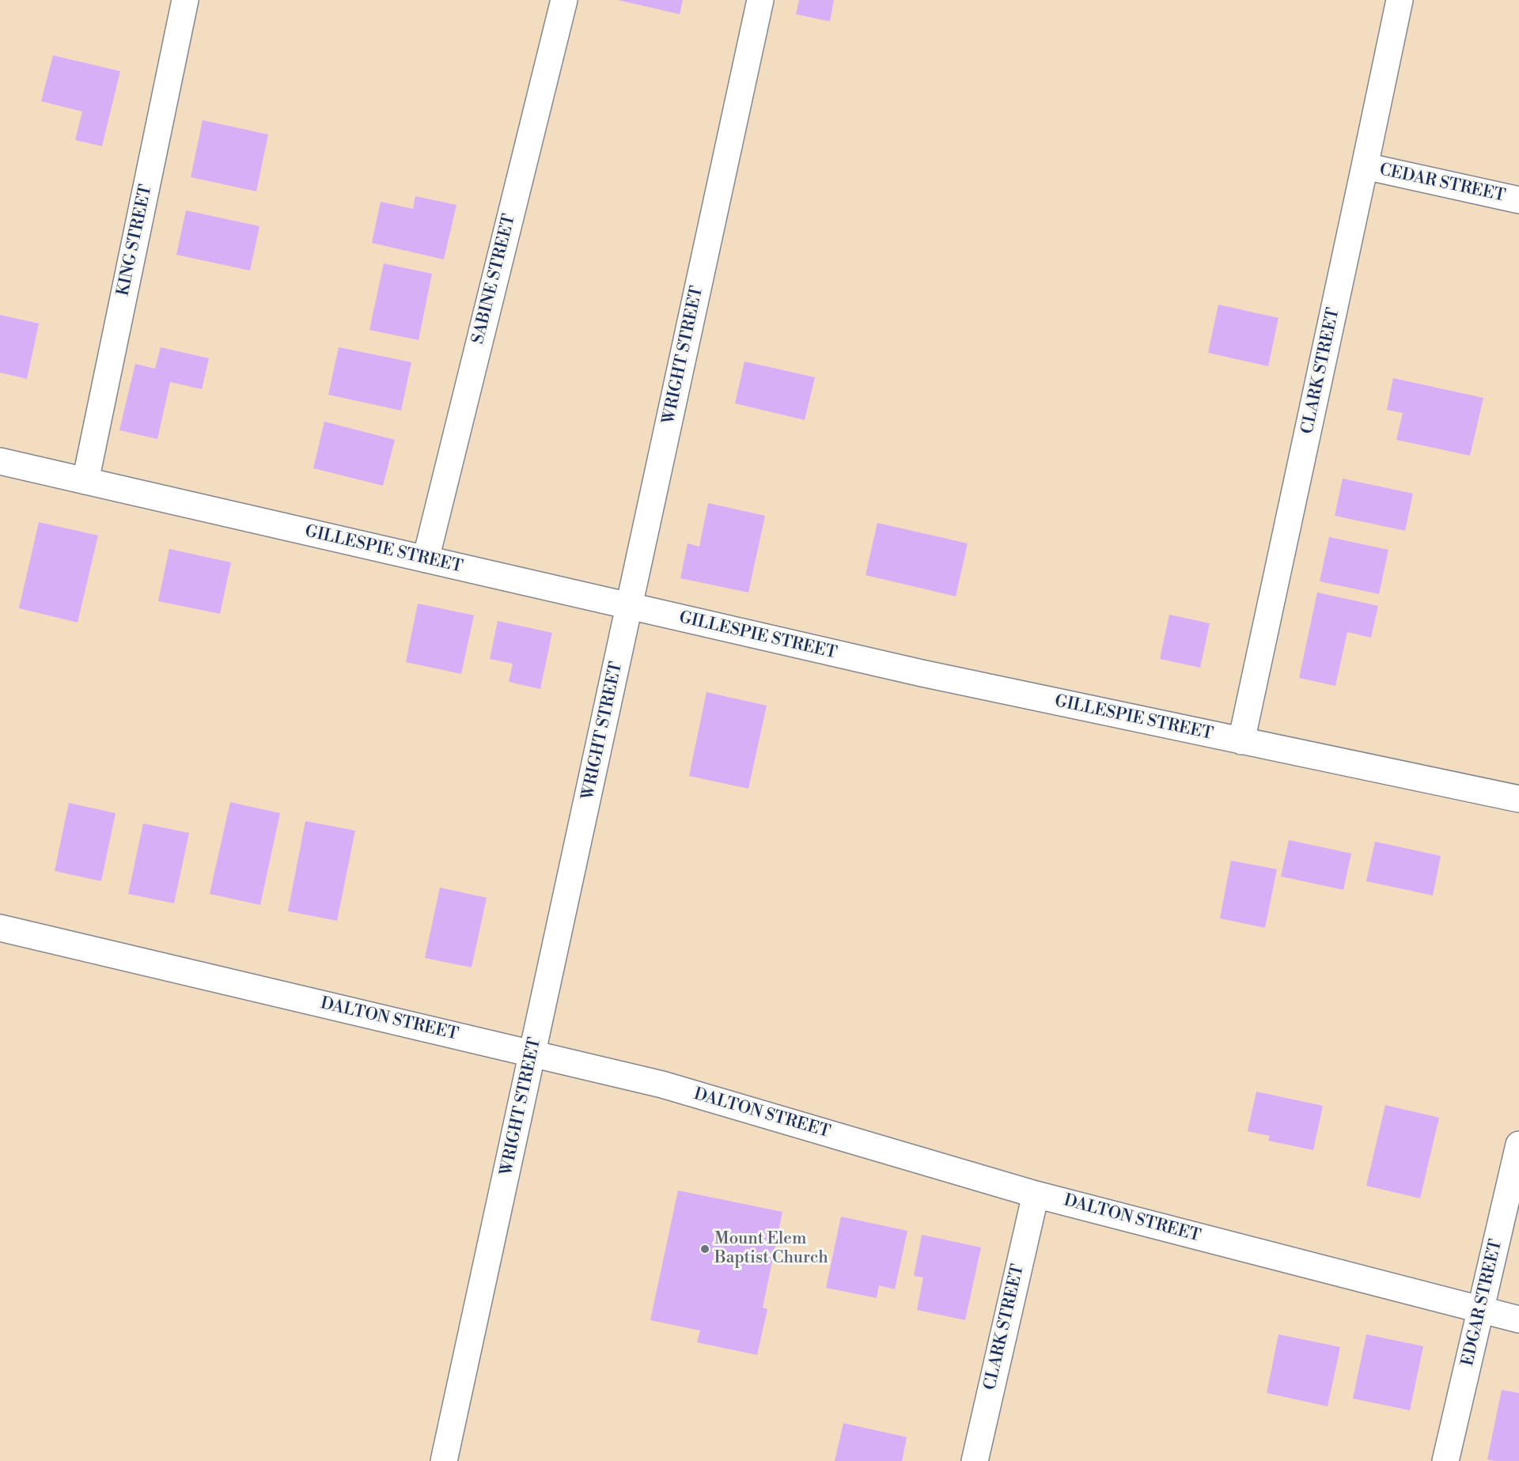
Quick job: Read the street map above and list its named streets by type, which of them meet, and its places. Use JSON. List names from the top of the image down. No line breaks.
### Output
{"streets":{"street":["CEDAR STREET","KING STREET","SABINE STREET","WRIGHT STREET","CLARK STREET","GILLESPIE STREET","DALTON STREET","EDGAR STREET"]},"crossings":[["CEDAR STREET","CLARK STREET"],["KING STREET","GILLESPIE STREET"],["SABINE STREET","GILLESPIE STREET"],["WRIGHT STREET","GILLESPIE STREET"],["WRIGHT STREET","DALTON STREET"],["CLARK STREET","GILLESPIE STREET"],["CLARK STREET","DALTON STREET"],["DALTON STREET","EDGAR STREET"]],"places":["Mount Elem Baptist Church"]}
